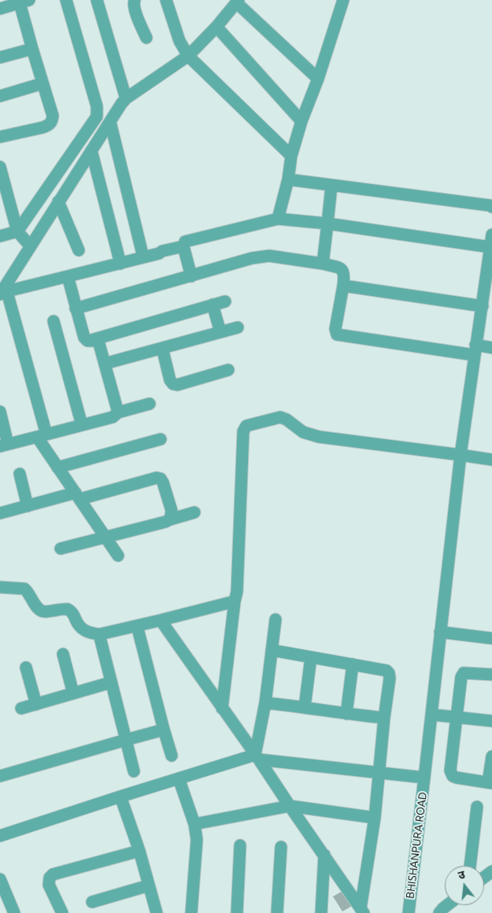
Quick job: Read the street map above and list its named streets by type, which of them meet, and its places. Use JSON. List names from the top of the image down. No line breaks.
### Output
{"streets":{"street":["BHISHANPURA ROAD"]},"north":"top"}
